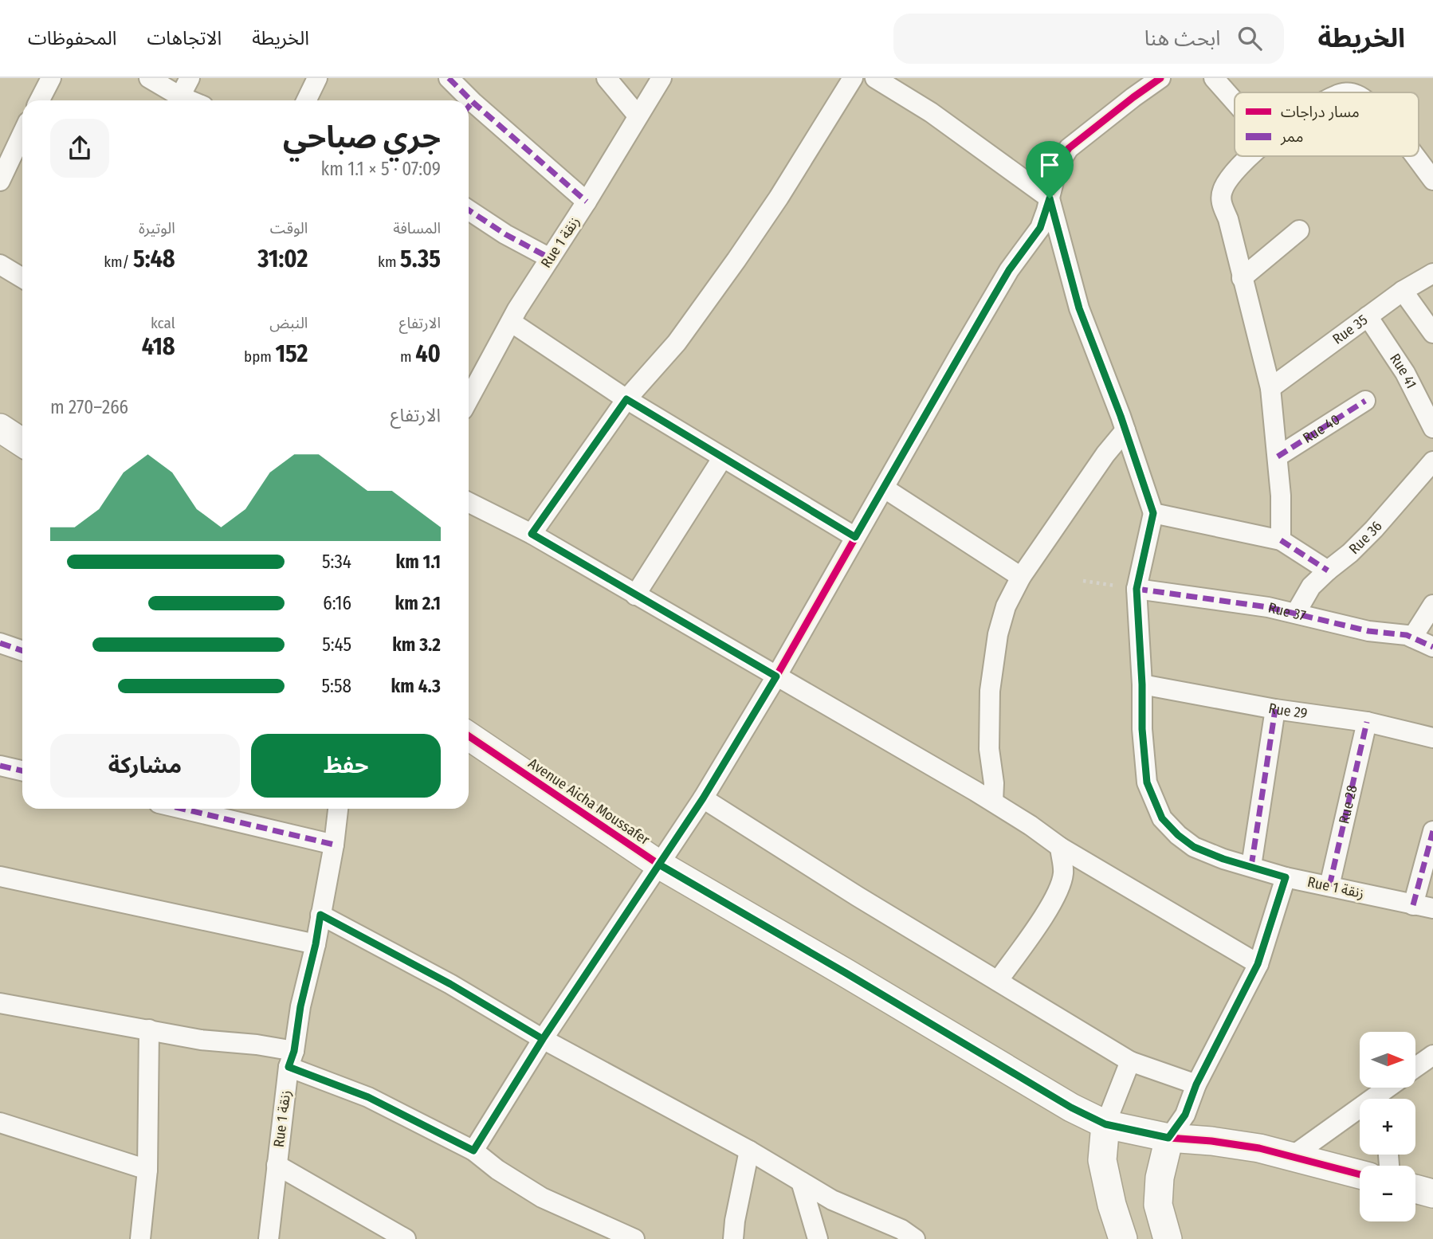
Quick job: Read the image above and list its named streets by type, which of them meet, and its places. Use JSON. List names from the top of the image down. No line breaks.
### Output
{"streets":{"street":["Rue 1 زنقة","Rue 35","Rue 41","Rue 40","Rue 36","Rue 37","Rue 29","Avenue Aicha Moussafer","Rue 28"]},"crossings":[["Rue 1 زنقة","Rue 37"],["Rue 1 زنقة","Rue 29"],["Rue 1 زنقة","Rue 28"],["Rue 35","Rue 41"],["Rue 36","Rue 37"],["Rue 29","Rue 28"]],"legend":["مسار دراجات","ممر"],"north":"right","page":{"header":"الخريطة","search":"ابحث هنا","nav":["الخريطة","الاتجاهات","المحفوظات"],"heading":["جري صباحي","07:09 · 5 × 1.1 km"],"stats":[["المسافة","5.35 km"],["الوقت","31:02"],["الوتيرة","5:48 /km"],["الارتفاع","40 m"],["النبض","152 bpm"],["kcal","418"]],"chart":["الارتفاع","266–270 m"],"list":[{"name":"1.1 km","note":"5:34"},{"name":"2.1 km","note":"6:16"},{"name":"3.2 km","note":"5:45"},{"name":"4.3 km","note":"5:58"}],"buttons":["حفظ","مشاركة"],"map_buttons":["+","−"]}}
